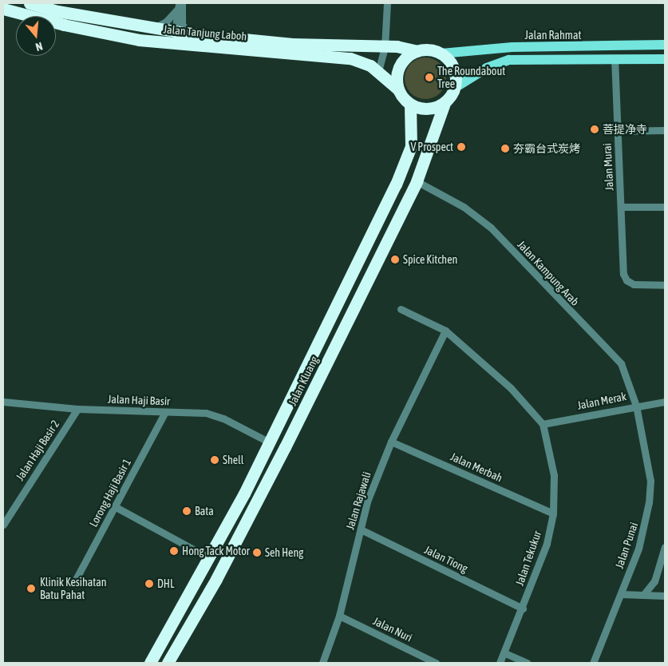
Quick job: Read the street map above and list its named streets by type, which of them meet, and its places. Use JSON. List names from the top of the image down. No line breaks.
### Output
{"streets":{"highway":["Jalan Tanjung Laboh","Jalan Kluang"],"main road":["Jalan Rahmat"],"street":["Jalan Murai","Jalan Kampung Arab","Jalan Haji Basir","Jalan Merak","Jalan Haji Basir 2","Jalan Merbah","Lorong Haji Basir 1","Jalan Rajawali","Jalan Punai","Jalan Tekukur","Jalan Tiong","Jalan Nuri"]},"crossings":[["Jalan Tanjung Laboh","Jalan Rahmat"],["Jalan Tanjung Laboh","Jalan Kluang"],["Jalan Rahmat","Jalan Kluang"],["Jalan Kampung Arab","Jalan Kluang"],["Jalan Kampung Arab","Jalan Merak"],["Jalan Kampung Arab","Jalan Punai"],["Jalan Kluang","Jalan Haji Basir"],["Jalan Haji Basir","Jalan Haji Basir 2"],["Jalan Haji Basir","Lorong Haji Basir 1"],["Jalan Merak","Jalan Punai"],["Jalan Merak","Jalan Tekukur"],["Jalan Merbah","Jalan Rajawali"],["Jalan Merbah","Jalan Tekukur"],["Jalan Rajawali","Jalan Tekukur"],["Jalan Rajawali","Jalan Tiong"],["Jalan Rajawali","Jalan Nuri"],["Jalan Tekukur","Jalan Tiong"]],"places":["The Roundabout Tree","菩提净寺","V Prospect","夯霸台式炭烤","Spice Kitchen","Shell","Bata","Hong Tack Motor","Seh Heng","DHL","Klinik Kesihatan Batu Pahat"],"north":"bottom"}
